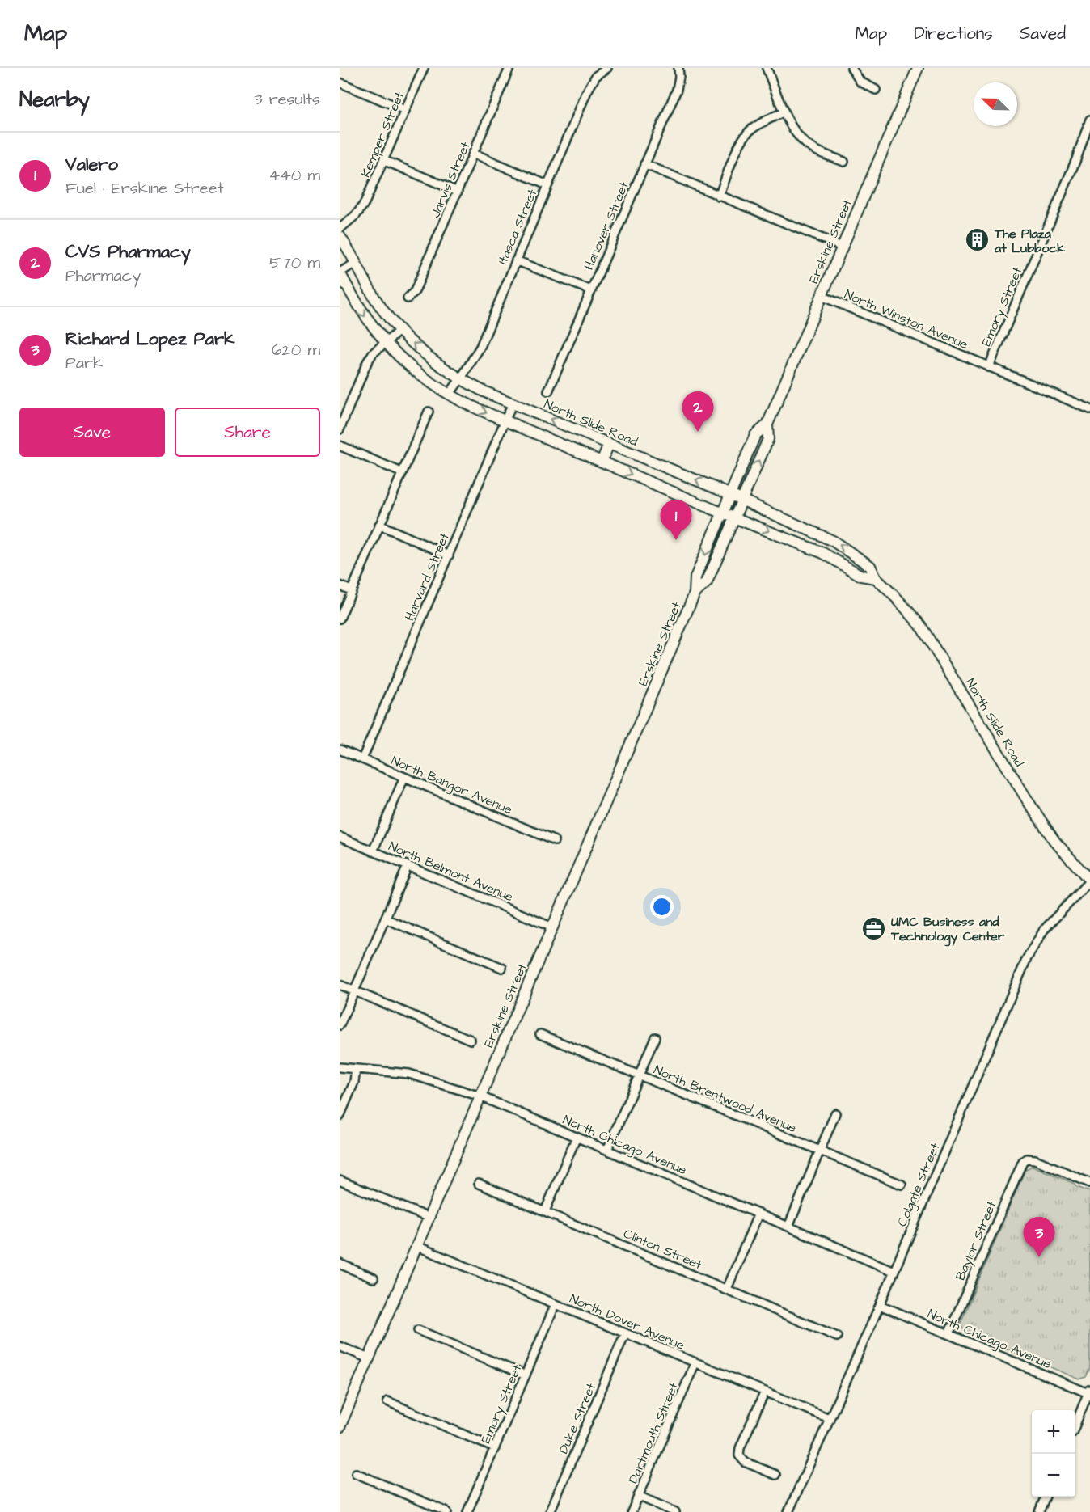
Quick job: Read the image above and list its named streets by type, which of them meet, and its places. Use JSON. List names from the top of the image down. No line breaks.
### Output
{"streets":{"main road":["Erskine Street","North Slide Road"],"street":["Kemper Street","Jarvis Street","Hanover Street","Itasca Street","Emory Street","North Winston Avenue","Harvard Street","North Bangor Avenue","North Belmont Avenue","North Brentwood Avenue","North Chicago Avenue","Colgate Street","Baylor Street","Clinton Street","North Dover Avenue","Duke Street","Dartmouth Street"]},"crossings":[["Itasca Street","North Slide Road"],["Erskine Street","North Winston Avenue"],["Erskine Street","North Slide Road"],["Erskine Street","North Belmont Avenue"],["Erskine Street","North Chicago Avenue"],["Erskine Street","North Dover Avenue"],["Emory Street","North Winston Avenue"],["Emory Street","North Dover Avenue"],["North Slide Road","Harvard Street"],["North Slide Road","Colgate Street"],["Harvard Street","North Bangor Avenue"],["North Chicago Avenue","Colgate Street"],["North Chicago Avenue","Baylor Street"],["Colgate Street","North Dover Avenue"],["North Dover Avenue","Duke Street"],["North Dover Avenue","Dartmouth Street"]],"places":{"building":["The Plaza at Lubbock"],"office":["UMC Business and Technology Center"]},"north":"top left","page":{"header":"Map","nav":["Map","Directions","Saved"],"heading":["Nearby","3 results"],"list":[{"mark":"1","name":"Valero","note":"Fuel · Erskine Street","value":"440 m"},{"mark":"2","name":"CVS Pharmacy","note":"Pharmacy","value":"570 m"},{"mark":"3","name":"Richard Lopez Park","note":"Park","value":"620 m"}],"pins":["2","1","3"],"buttons":["Save","Share"],"map_buttons":["+","−"]}}
